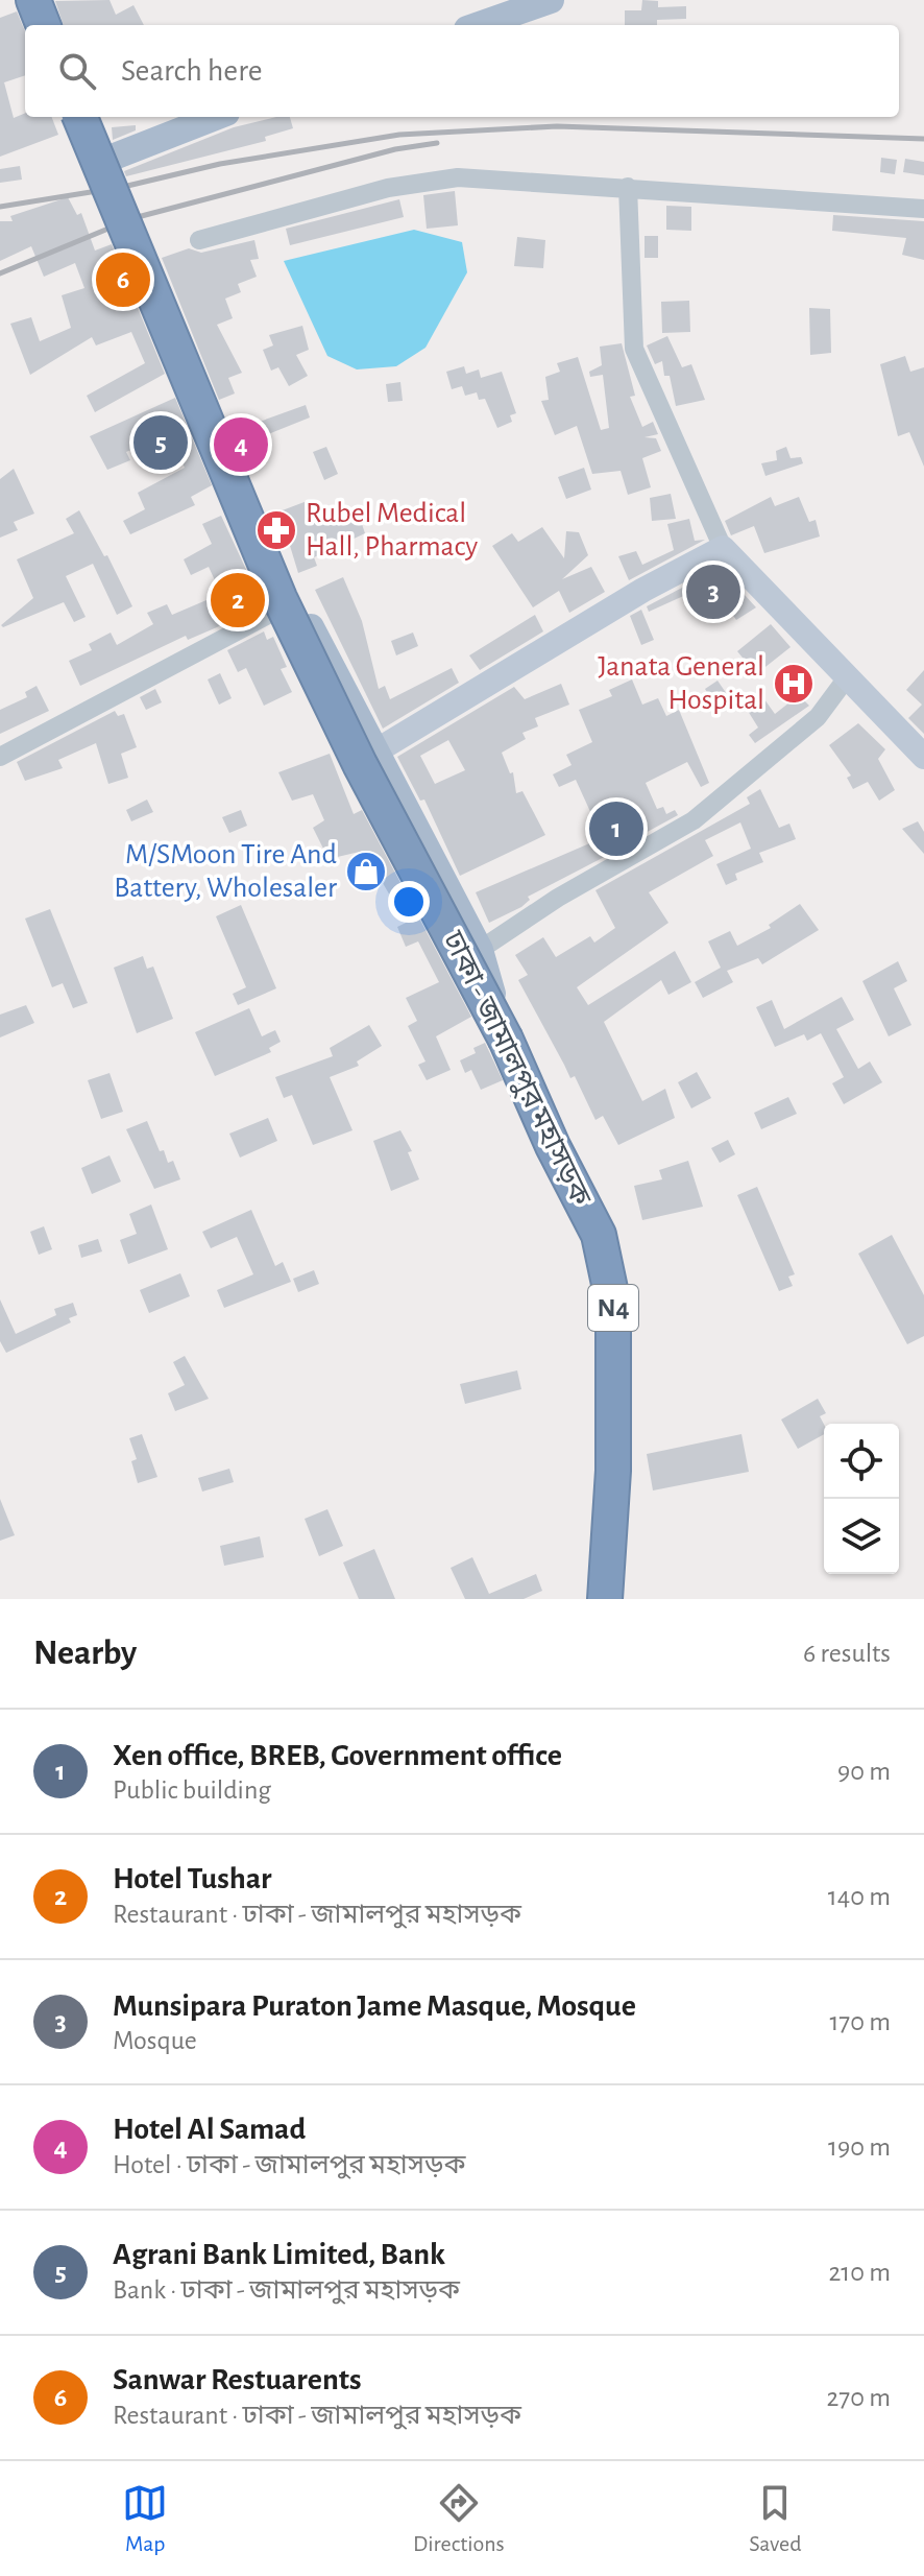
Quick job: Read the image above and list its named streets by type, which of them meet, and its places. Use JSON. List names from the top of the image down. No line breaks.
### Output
{"streets":{"highway":["ঢাকা - জামালপুর মহাসড়ক","N4"]},"places":{"pharmacy":["Rubel Medical Hall, Pharmacy"],"hospital":["Janata General Hospital"],"shop":["M/SMoon Tire And Battery, Wholesaler"]},"page":{"search":"Search here","pins":["6","5","4","3","2","1"],"heading":["Nearby","6 results"],"list":[{"mark":"1","name":"Xen office, BREB, Government office","note":"Public building","value":"90 m"},{"mark":"2","name":"Hotel Tushar","note":"Restaurant · ঢাকা - জামালপুর মহাসড়ক","value":"140 m"},{"mark":"3","name":"Munsipara Puraton Jame Masque, Mosque","note":"Mosque","value":"170 m"},{"mark":"4","name":"Hotel Al Samad","note":"Hotel · ঢাকা - জামালপুর মহাসড়ক","value":"190 m"},{"mark":"5","name":"Agrani Bank Limited, Bank","note":"Bank · ঢাকা - জামালপুর মহাসড়ক","value":"210 m"},{"mark":"6","name":"Sanwar Restuarents","note":"Restaurant · ঢাকা - জামালপুর মহাসড়ক","value":"270 m"}],"nav":["Map","Directions","Saved"]}}
